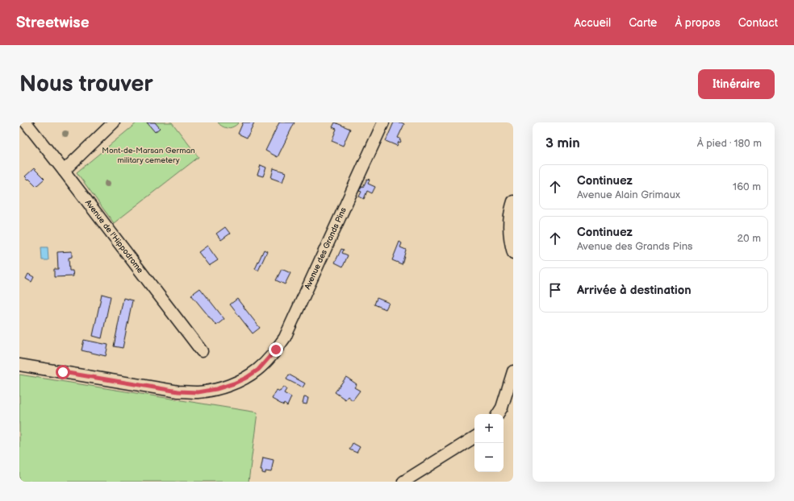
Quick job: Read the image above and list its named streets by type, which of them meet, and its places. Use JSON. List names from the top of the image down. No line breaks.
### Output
{"streets":{"street":["Avenue de l'Hippodrome","Avenue des Grands Pins"]},"parks":["Mont-de-Marsan German military cemetery"],"page":{"header":"Streetwise","nav":["Accueil","Carte","À propos","Contact"],"buttons":"Itinéraire","title":"Nous trouver","heading":["3 min","À pied · 180 m"],"list":[["Continuez","Avenue Alain Grimaux","160 m"],["Continuez","Avenue des Grands Pins","20 m"],"Arrivée à destination"],"map_buttons":["+","−"]}}
